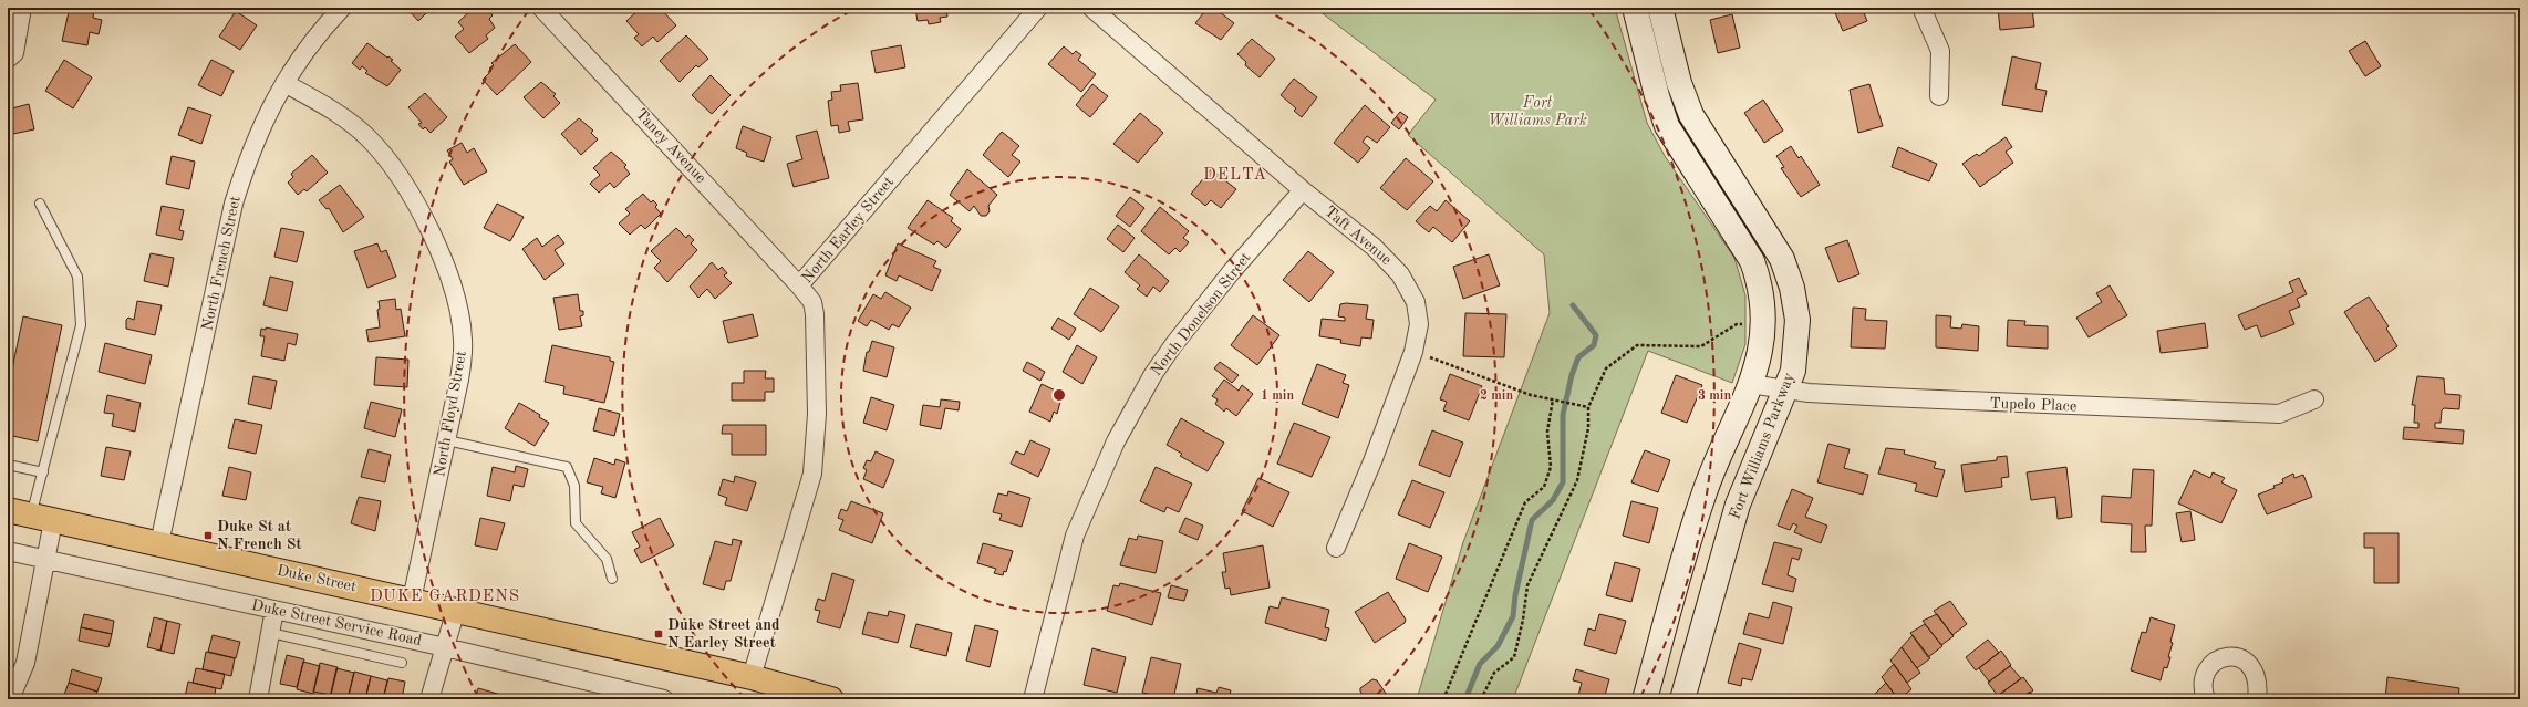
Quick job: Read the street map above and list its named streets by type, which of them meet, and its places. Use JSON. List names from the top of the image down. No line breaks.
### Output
{"streets":{"main road":["Duke Street"],"street":["Taney Avenue","North Earley Street","Taft Avenue","North French Street","North Donelson Street","Tupelo Place","North Floyd Street","Fort Williams Parkway","Duke Street Service Road"]},"crossings":[["Taney Avenue","North Earley Street"],["North Earley Street","Duke Street"],["Taft Avenue","North Donelson Street"],["North French Street","North Floyd Street"],["North French Street","Duke Street"],["Tupelo Place","Fort Williams Parkway"],["North Floyd Street","Duke Street"]],"districts":["DELTA","DUKE GARDENS"],"parks":["Fort Williams Park"],"places":{"transit":["Duke St at N French St","Duke Street and N Earley Street"]},"rings":["1 min","2 min","3 min"]}
